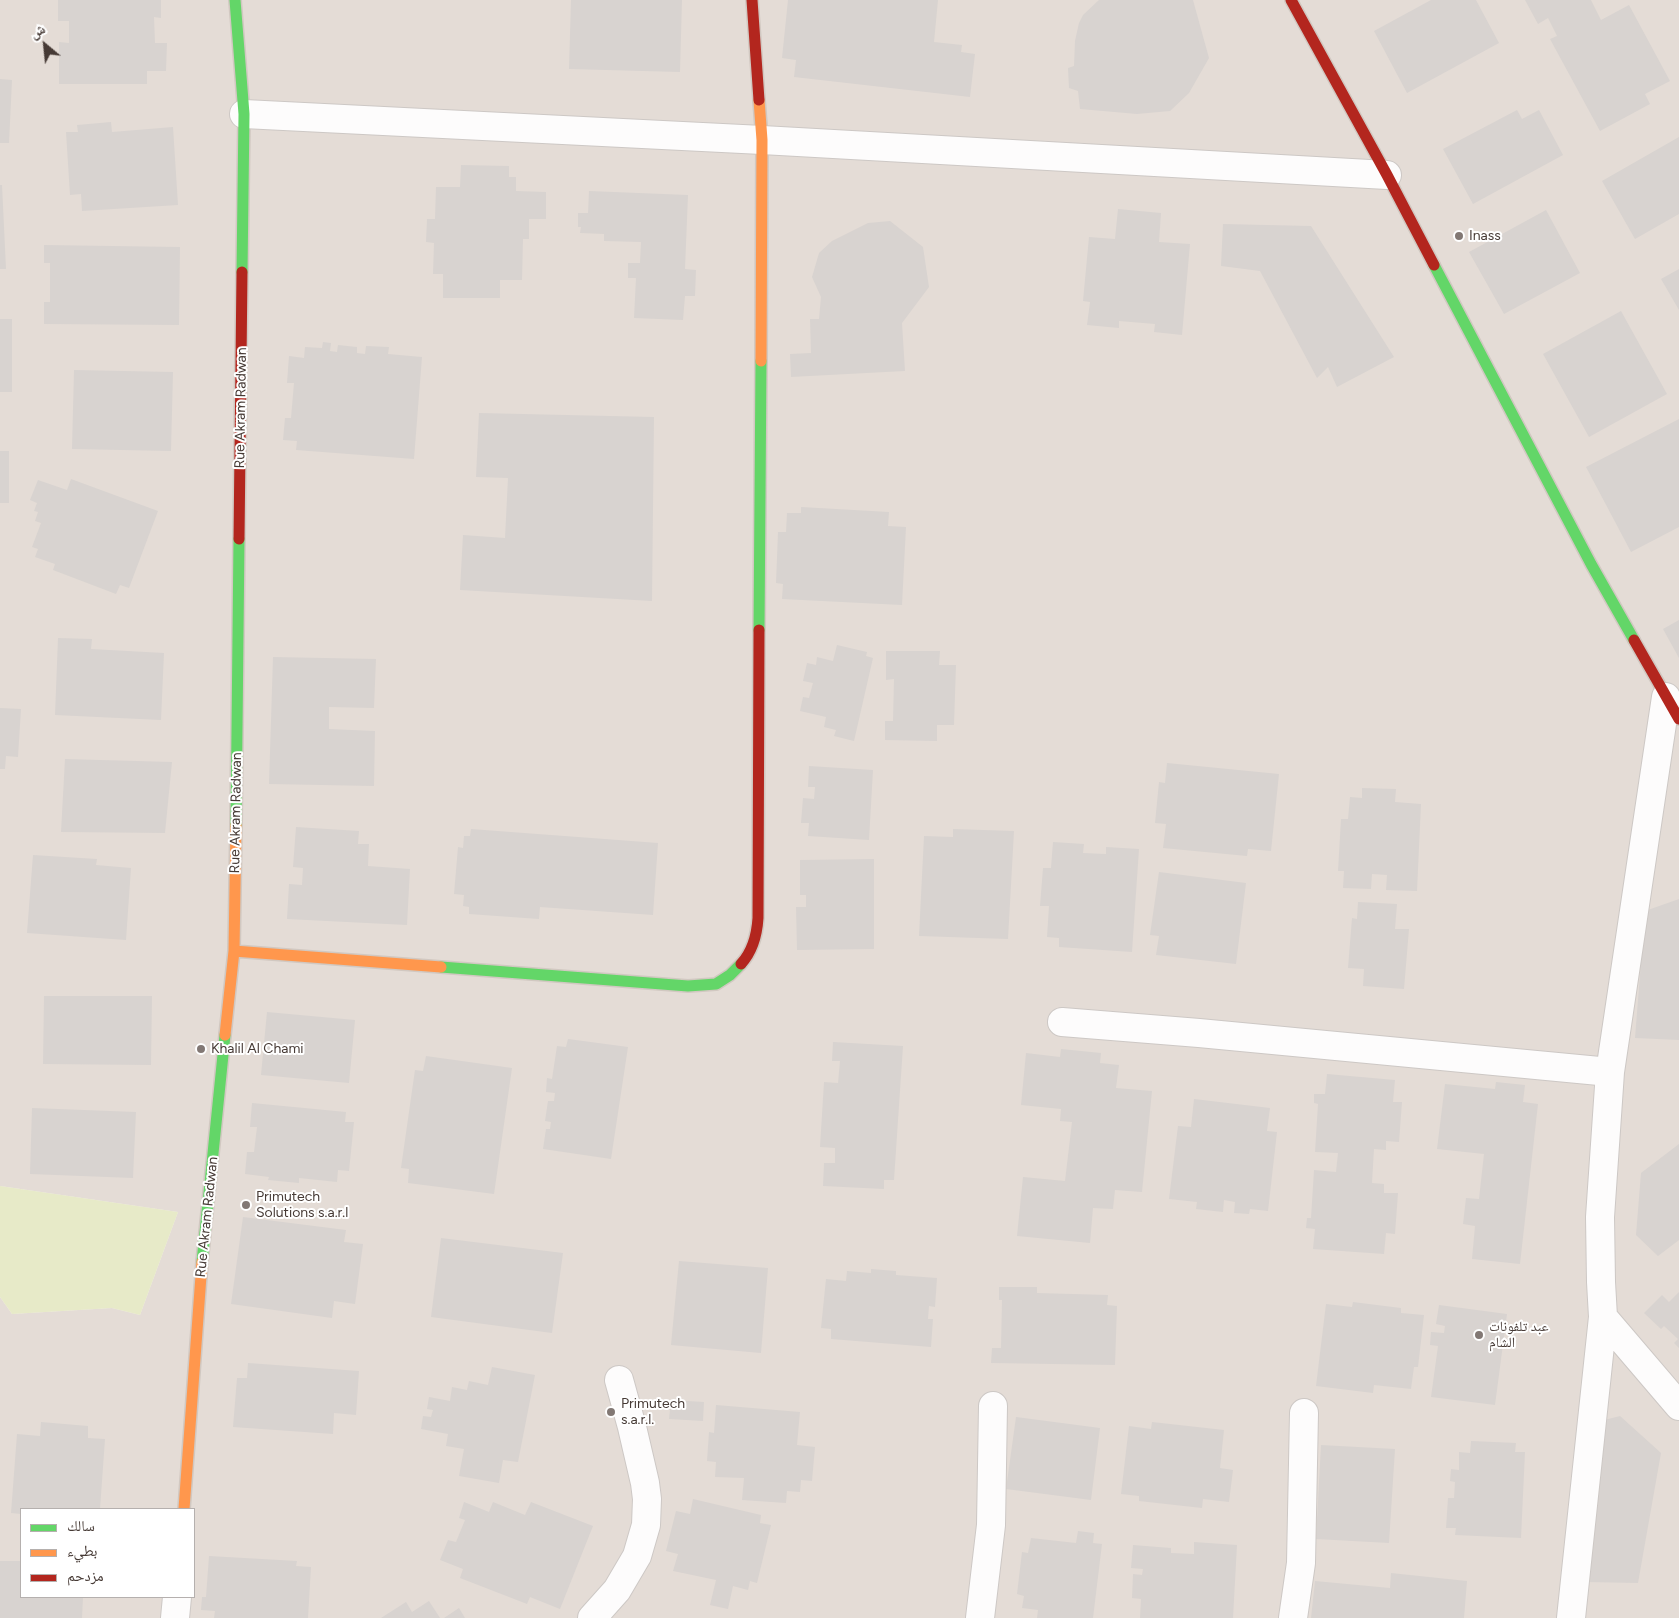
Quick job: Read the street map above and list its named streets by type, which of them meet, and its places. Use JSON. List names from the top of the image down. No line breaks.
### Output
{"streets":{"street":["Rue Akram Radwan"]},"places":["Inass","Khalil Al Chami","Primutech Solutions s.a.r.l","عبد تلفونات الشام","Primutech s.a.r.l."],"legend":["سالك","بطيء","مزدحم"],"north":"top left"}
